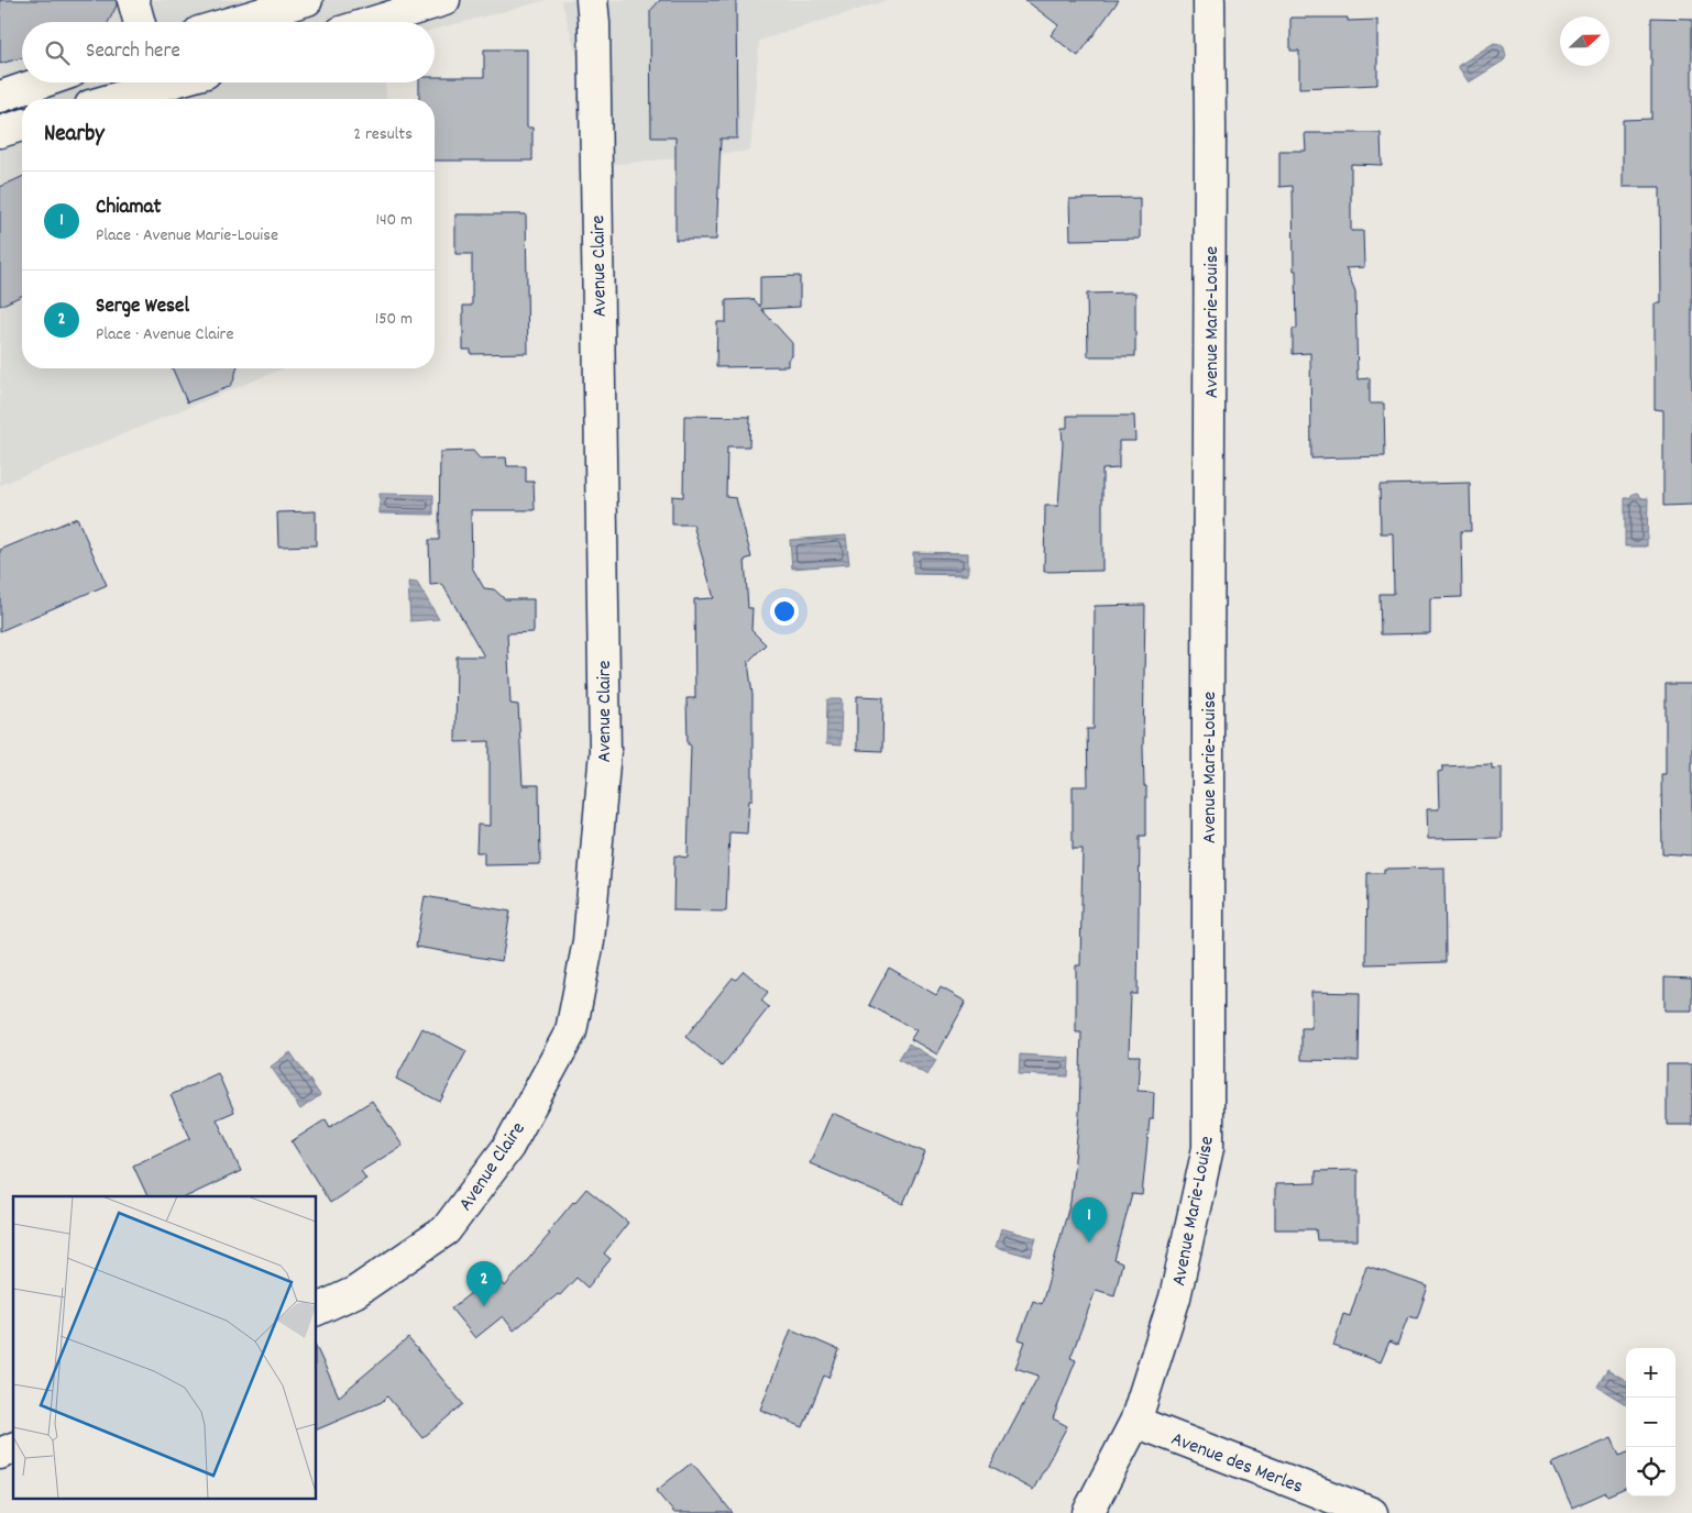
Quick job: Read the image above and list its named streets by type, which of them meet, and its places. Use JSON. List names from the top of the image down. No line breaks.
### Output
{"streets":{"street":["Avenue Claire","Avenue Marie-Louise","Avenue des Merles"]},"crossings":[["Avenue Marie-Louise","Avenue des Merles"]],"north":"right","page":{"search":"Search here","heading":["Nearby","2 results"],"list":[{"mark":"1","name":"Chiamat","note":"Place · Avenue Marie-Louise","value":"140 m"},{"mark":"2","name":"Serge Wesel","note":"Place · Avenue Claire","value":"150 m"}],"pins":["1","2"],"map_buttons":["+","−"]}}
